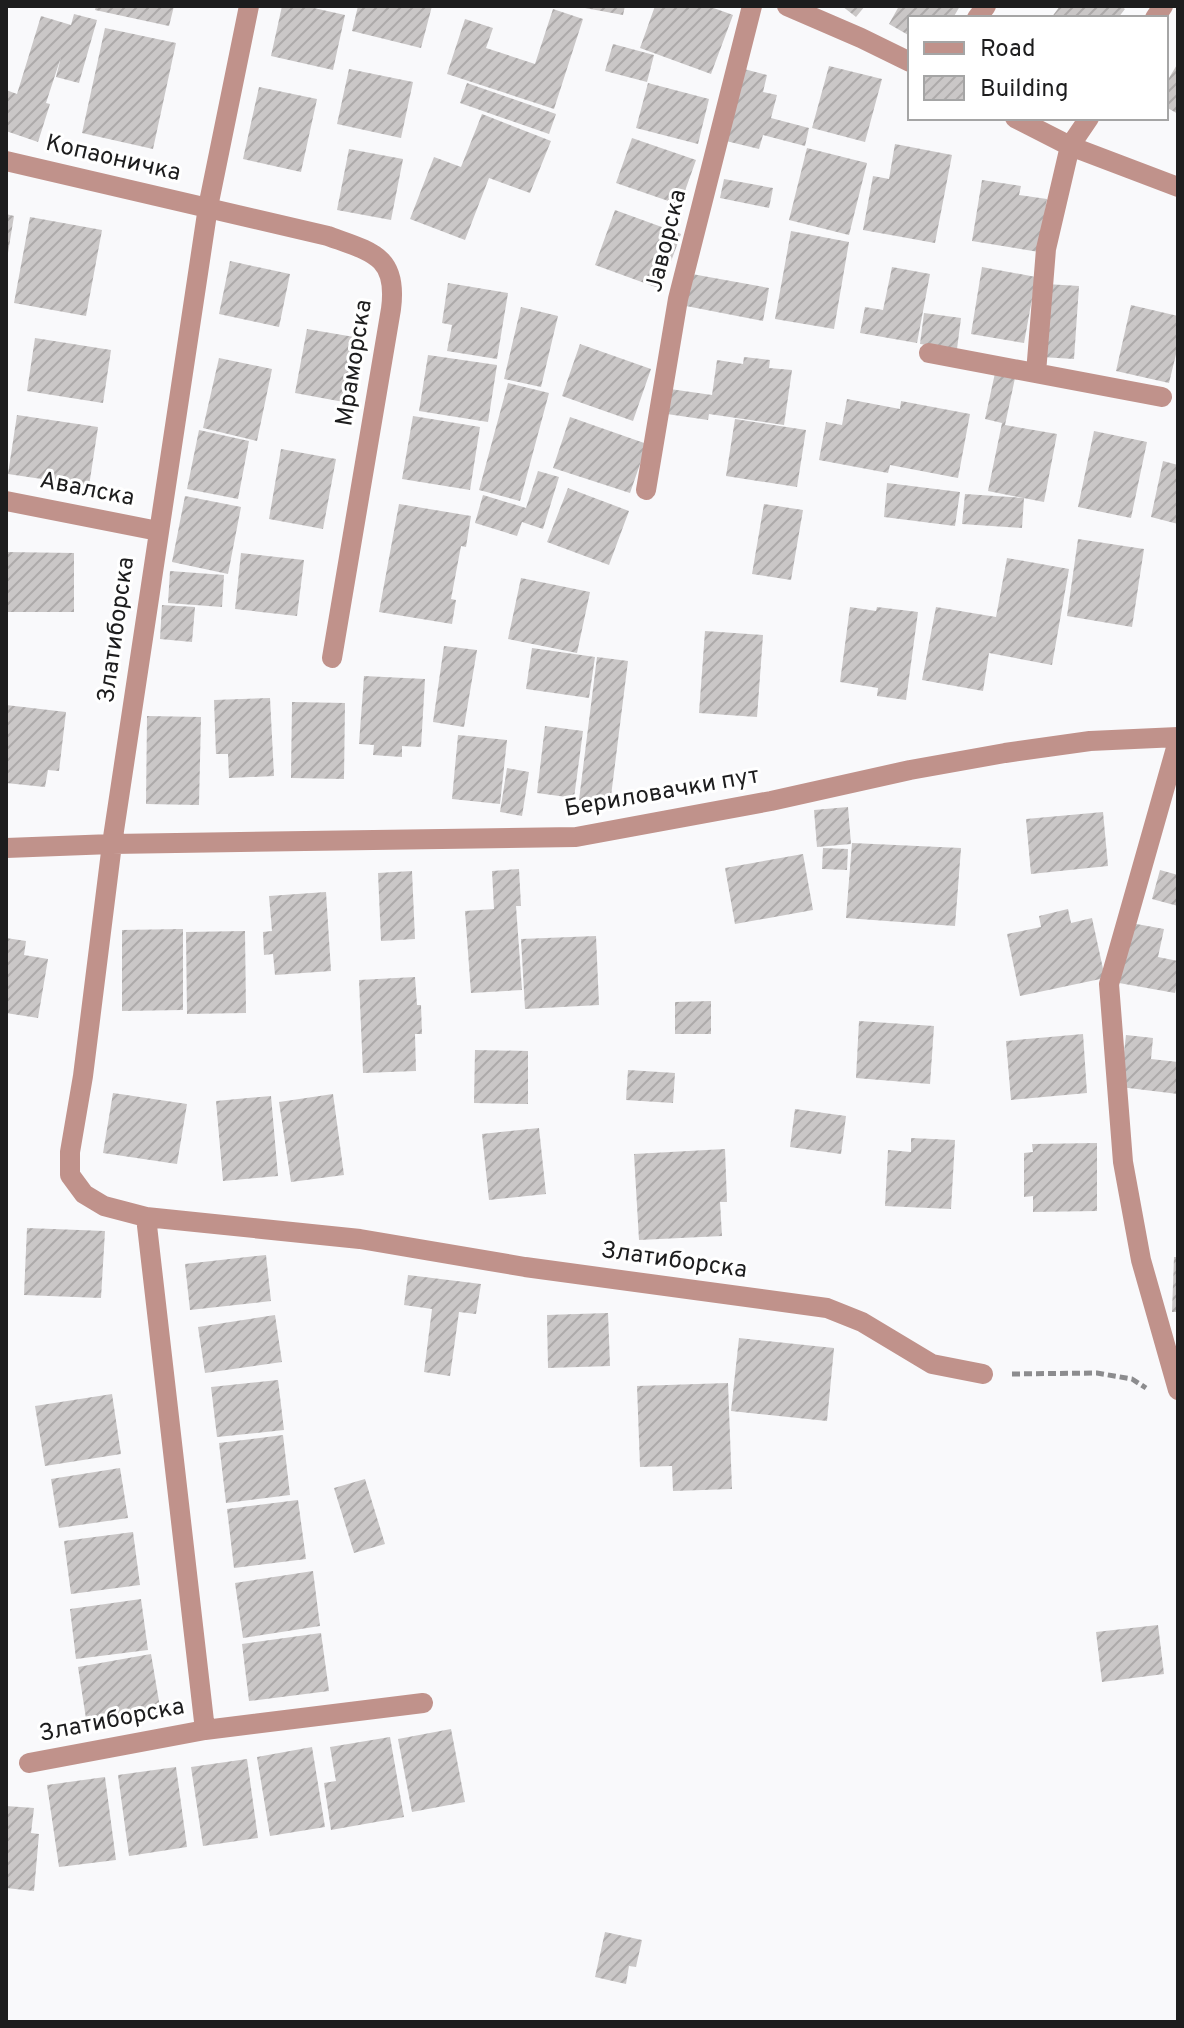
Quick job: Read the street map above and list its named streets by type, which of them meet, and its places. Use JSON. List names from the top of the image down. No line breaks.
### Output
{"streets":{"street":["Копаоничка","Јаворска","Мраморска","Авалска","Златиборска","Бериловачки пут"]},"crossings":[["Копаоничка","Мраморска"],["Копаоничка","Златиборска"],["Мраморска","Златиборска"],["Авалска","Златиборска"],["Златиборска","Бериловачки пут"]],"legend":["Road","Building"]}
